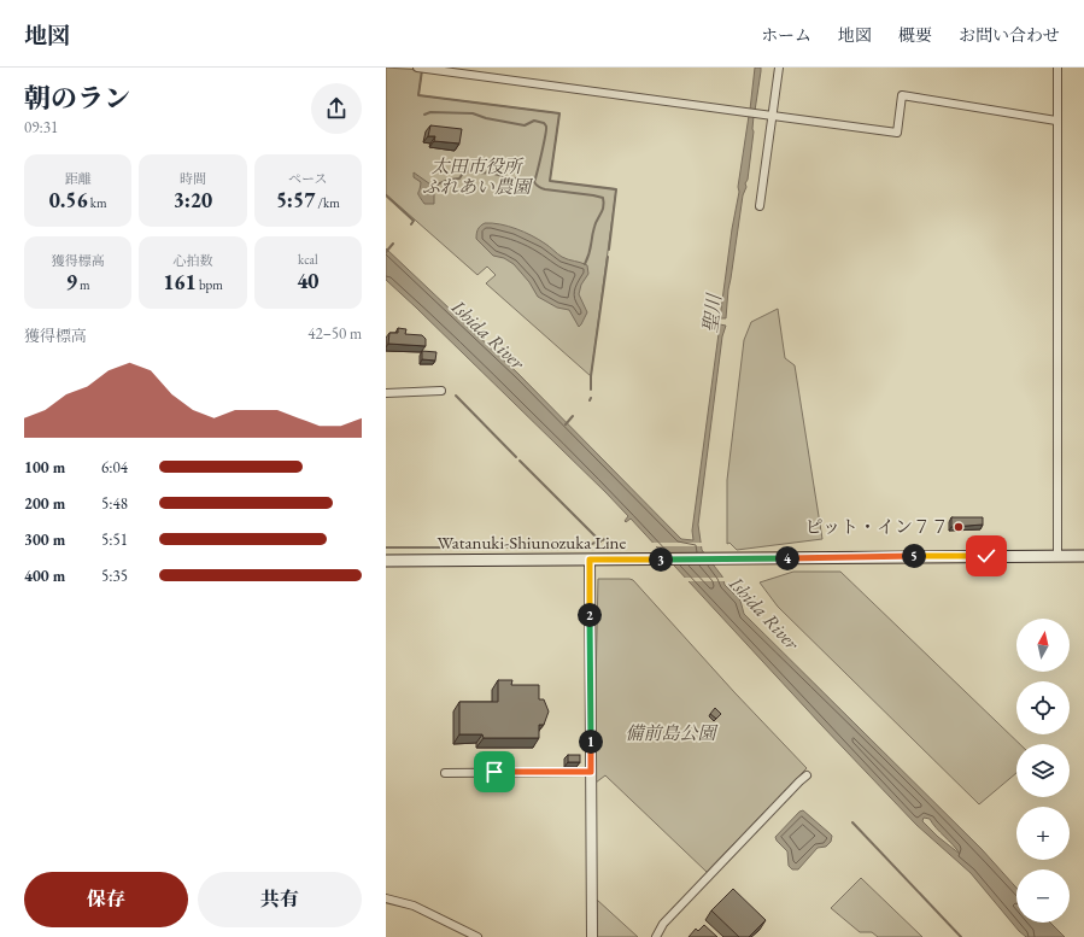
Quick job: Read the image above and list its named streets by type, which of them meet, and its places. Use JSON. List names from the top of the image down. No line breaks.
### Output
{"streets":{"main road":["Watanuki-Shiunozuka Line"]},"water":["聖川","Ishida River"],"parks":["太田市役所 ふれあい農園","備前島公園"],"places":["ピット・イン７７"],"north":"top","page":{"header":"地図","nav":["ホーム","地図","概要","お問い合わせ"],"heading":["朝のラン","09:31"],"stats":[["距離","0.56 km"],["時間","3:20"],["ペース","5:57 /km"],["獲得標高","9 m"],["心拍数","161 bpm"],["kcal","40"]],"chart":["獲得標高","42–50 m"],"list":[{"name":"100 m","note":"6:04"},{"name":"200 m","note":"5:48"},{"name":"300 m","note":"5:51"},{"name":"400 m","note":"5:35"}],"pins":["5","4","3","2","1"],"map_buttons":["+","−"],"buttons":["保存","共有"]}}
